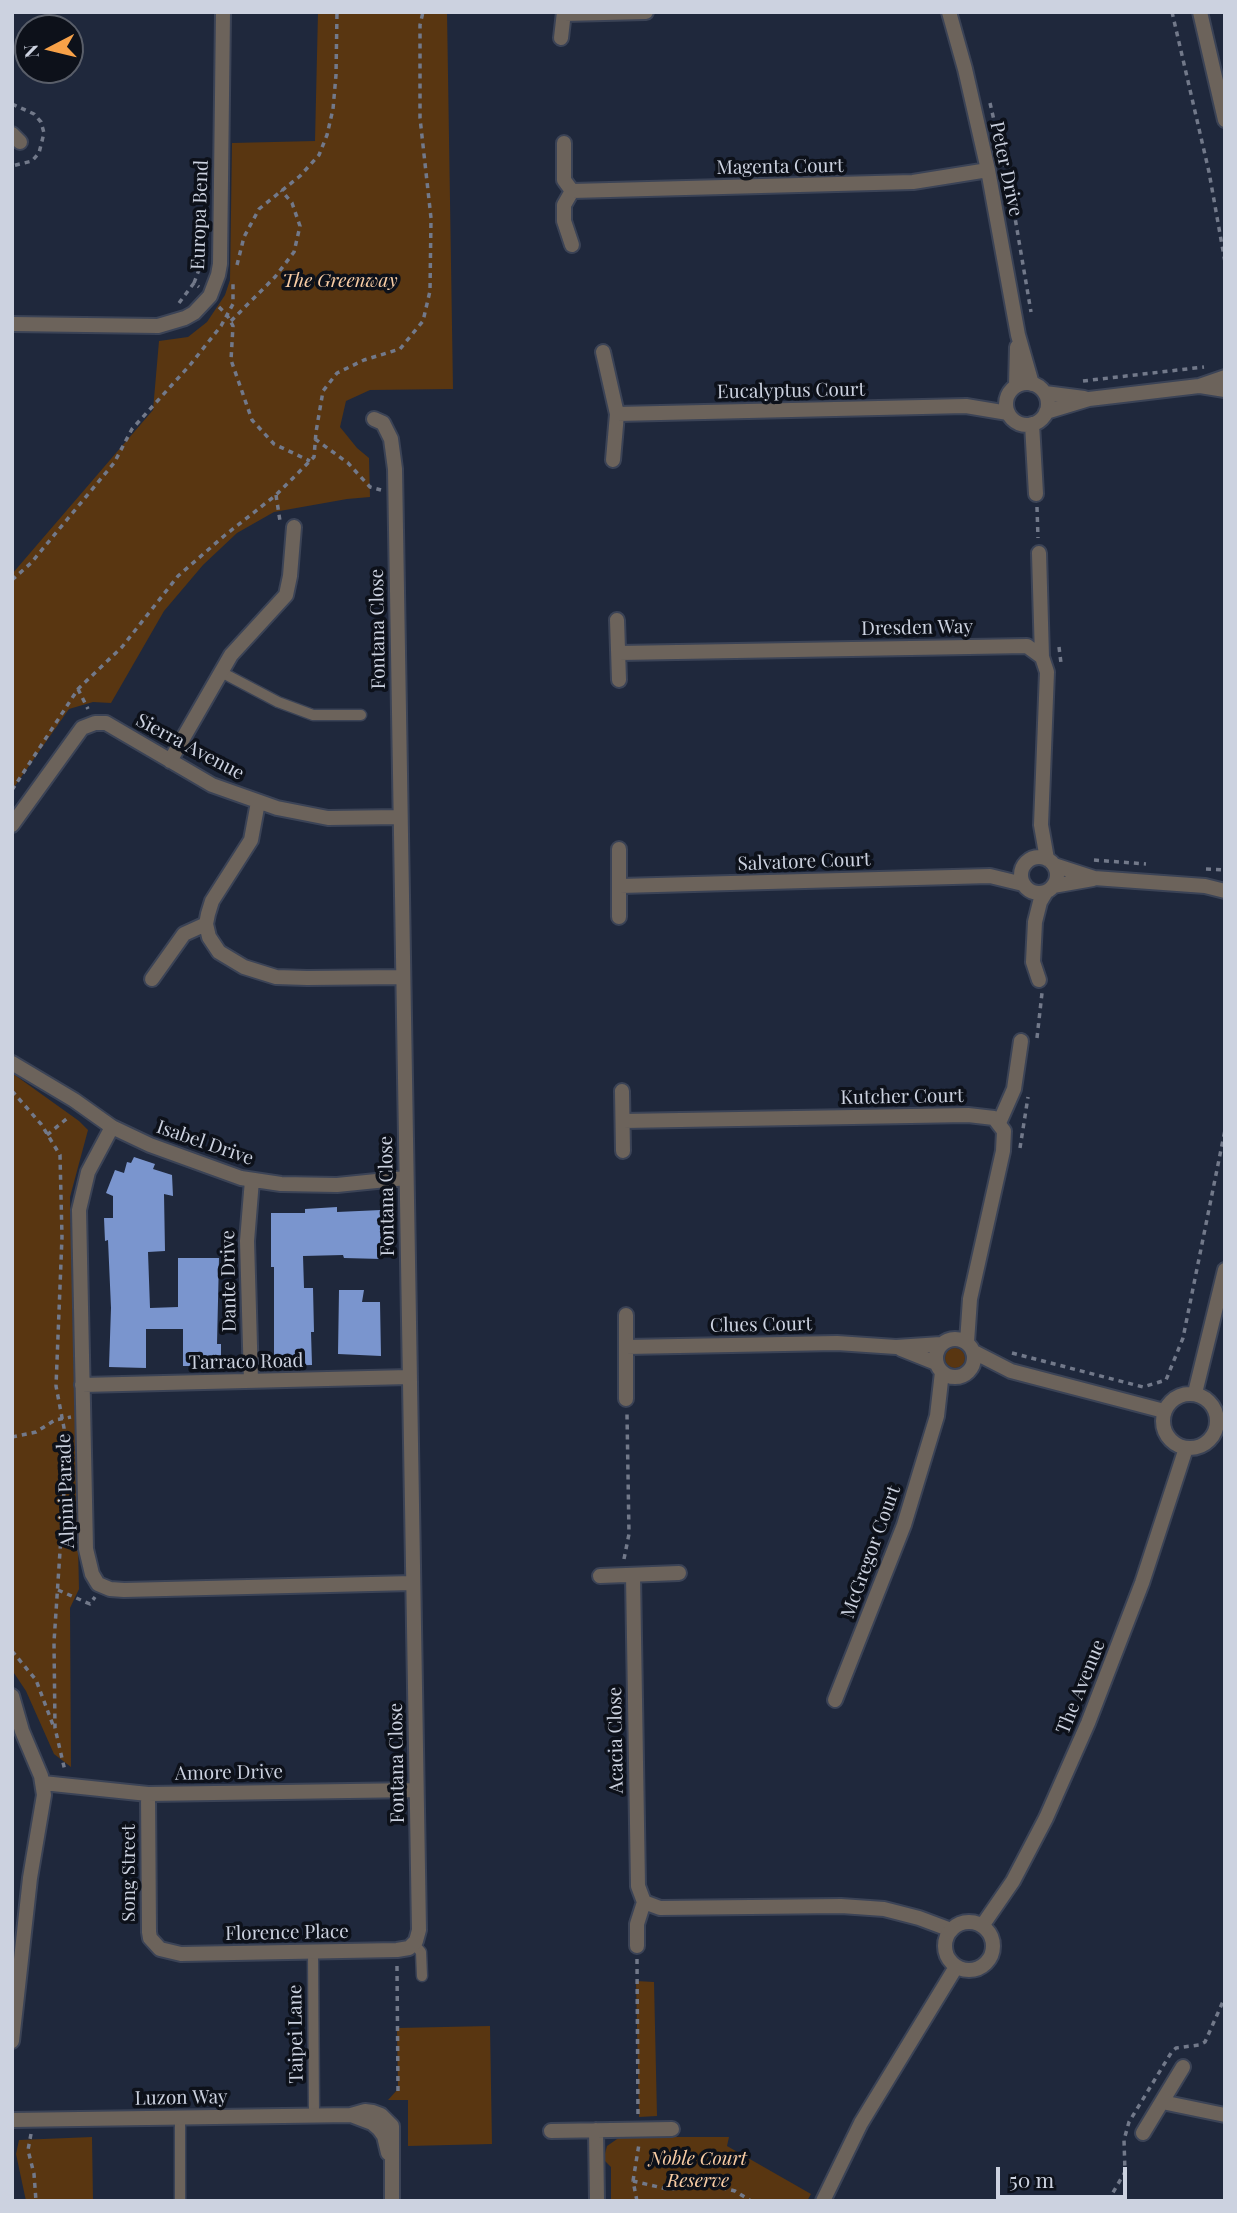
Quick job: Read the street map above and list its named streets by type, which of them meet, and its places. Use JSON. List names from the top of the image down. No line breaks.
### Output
{"streets":{"street":["Magenta Court","Peter Drive","Europa Bend","Eucalyptus Court","Dresden Way","Fontana Close","Sierra Avenue","Salvatore Court","Kutcher Court","Isabel Drive","Dante Drive","Clues Court","Tarraco Road","Alpini Parade","McGregor Court","The Avenue","Acacia Close","Amore Drive","Song Street","Florence Place","Luzon Way"],"lane":["Taipei Lane"]},"crossings":[["Magenta Court","Peter Drive"],["Peter Drive","Eucalyptus Court"],["Fontana Close","Sierra Avenue"],["Fontana Close","Isabel Drive"],["Fontana Close","Tarraco Road"],["Fontana Close","Alpini Parade"],["Fontana Close","Amore Drive"],["Fontana Close","Florence Place"],["Isabel Drive","Dante Drive"],["Isabel Drive","Alpini Parade"],["Dante Drive","Tarraco Road"],["Clues Court","McGregor Court"],["Tarraco Road","Alpini Parade"],["Amore Drive","Song Street"],["Song Street","Florence Place"],["Florence Place","Taipei Lane"],["Taipei Lane","Luzon Way"]],"parks":["The Greenway","Noble Court Reserve"],"scale_bar":"50 m","north":"left"}
